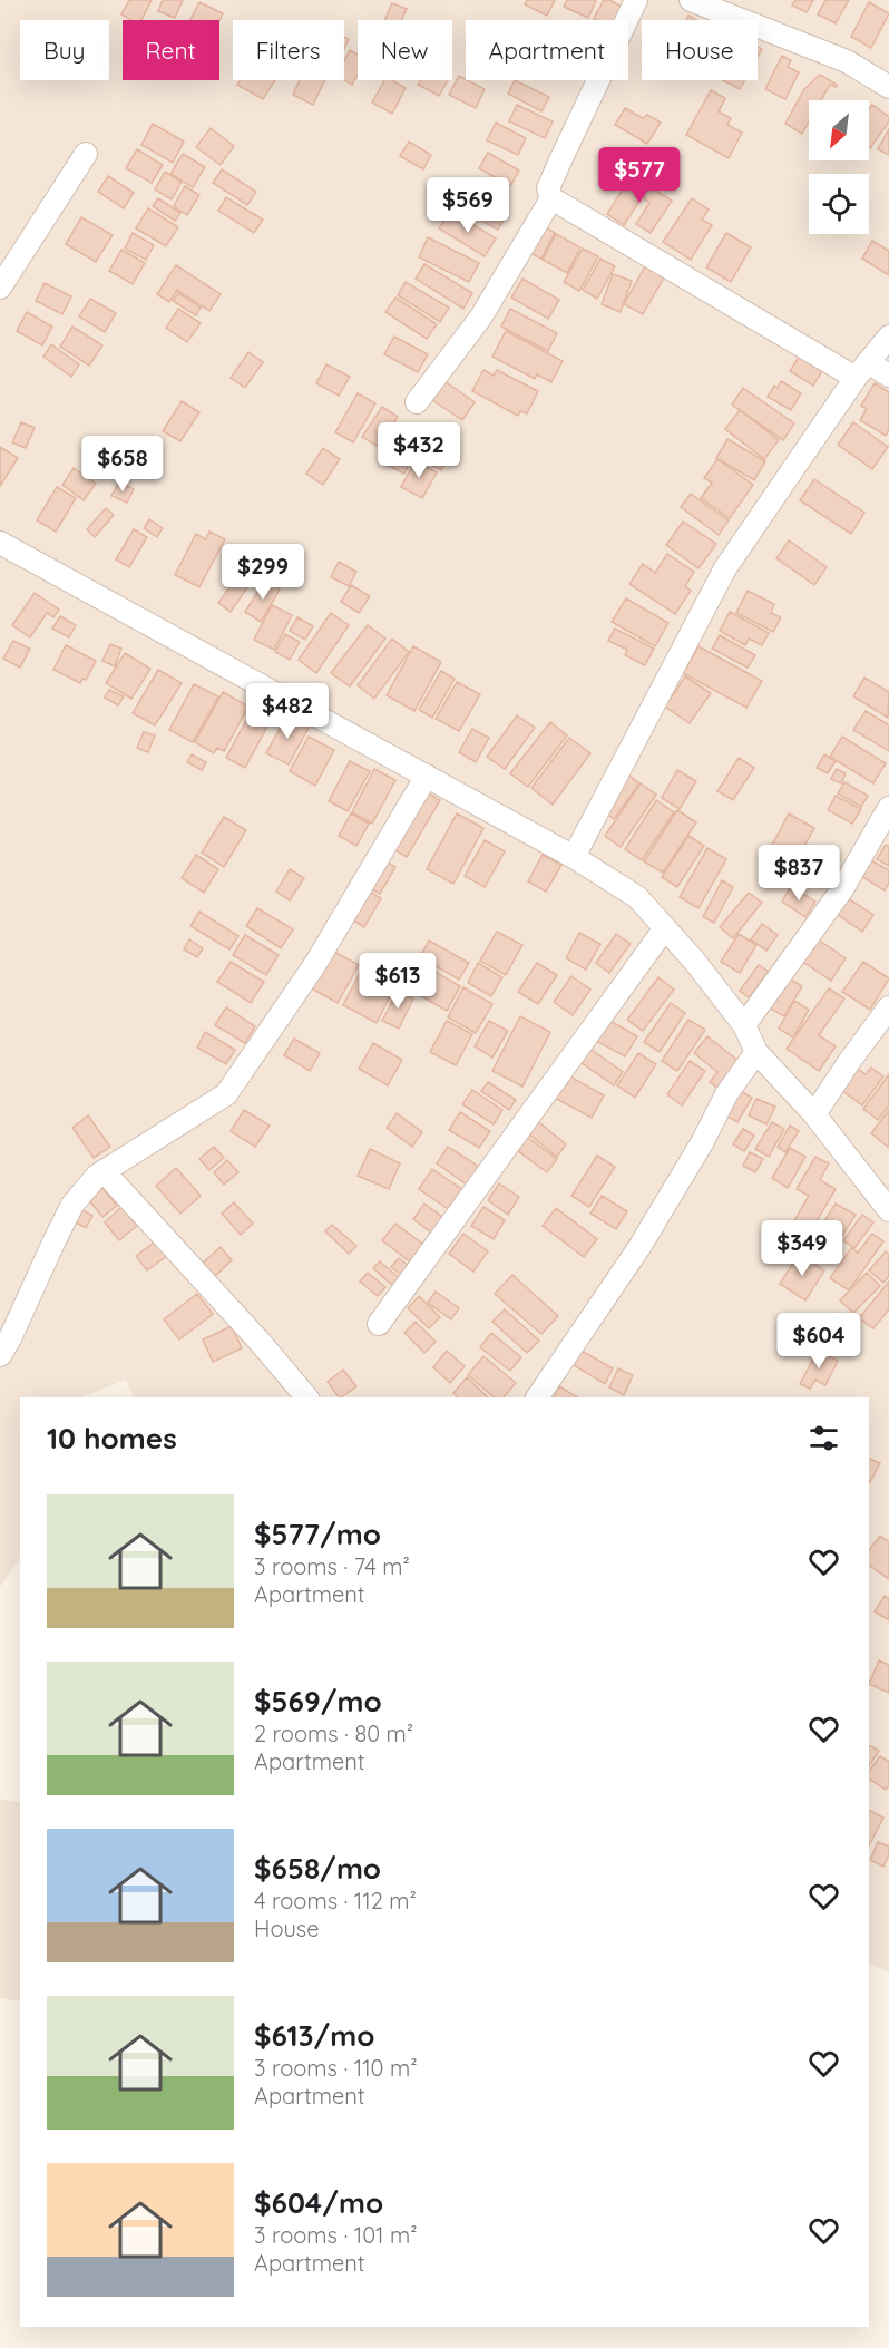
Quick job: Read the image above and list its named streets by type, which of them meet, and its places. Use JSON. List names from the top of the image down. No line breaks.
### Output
{"north":"bottom left","page":{"chip":["Buy","Rent","Filters","New","Apartment","House"],"price":["$577","$569","$432","$658","$299","$482","$837","$613","$349","$604"],"heading":"10 homes","list":[{"name":"$577/mo","note":"3 rooms · 74 m² · Apartment"},{"name":"$569/mo","note":"2 rooms · 80 m² · Apartment"},{"name":"$658/mo","note":"4 rooms · 112 m² · House"},{"name":"$613/mo","note":"3 rooms · 110 m² · Apartment"},{"name":"$604/mo","note":"3 rooms · 101 m² · Apartment"}]}}
